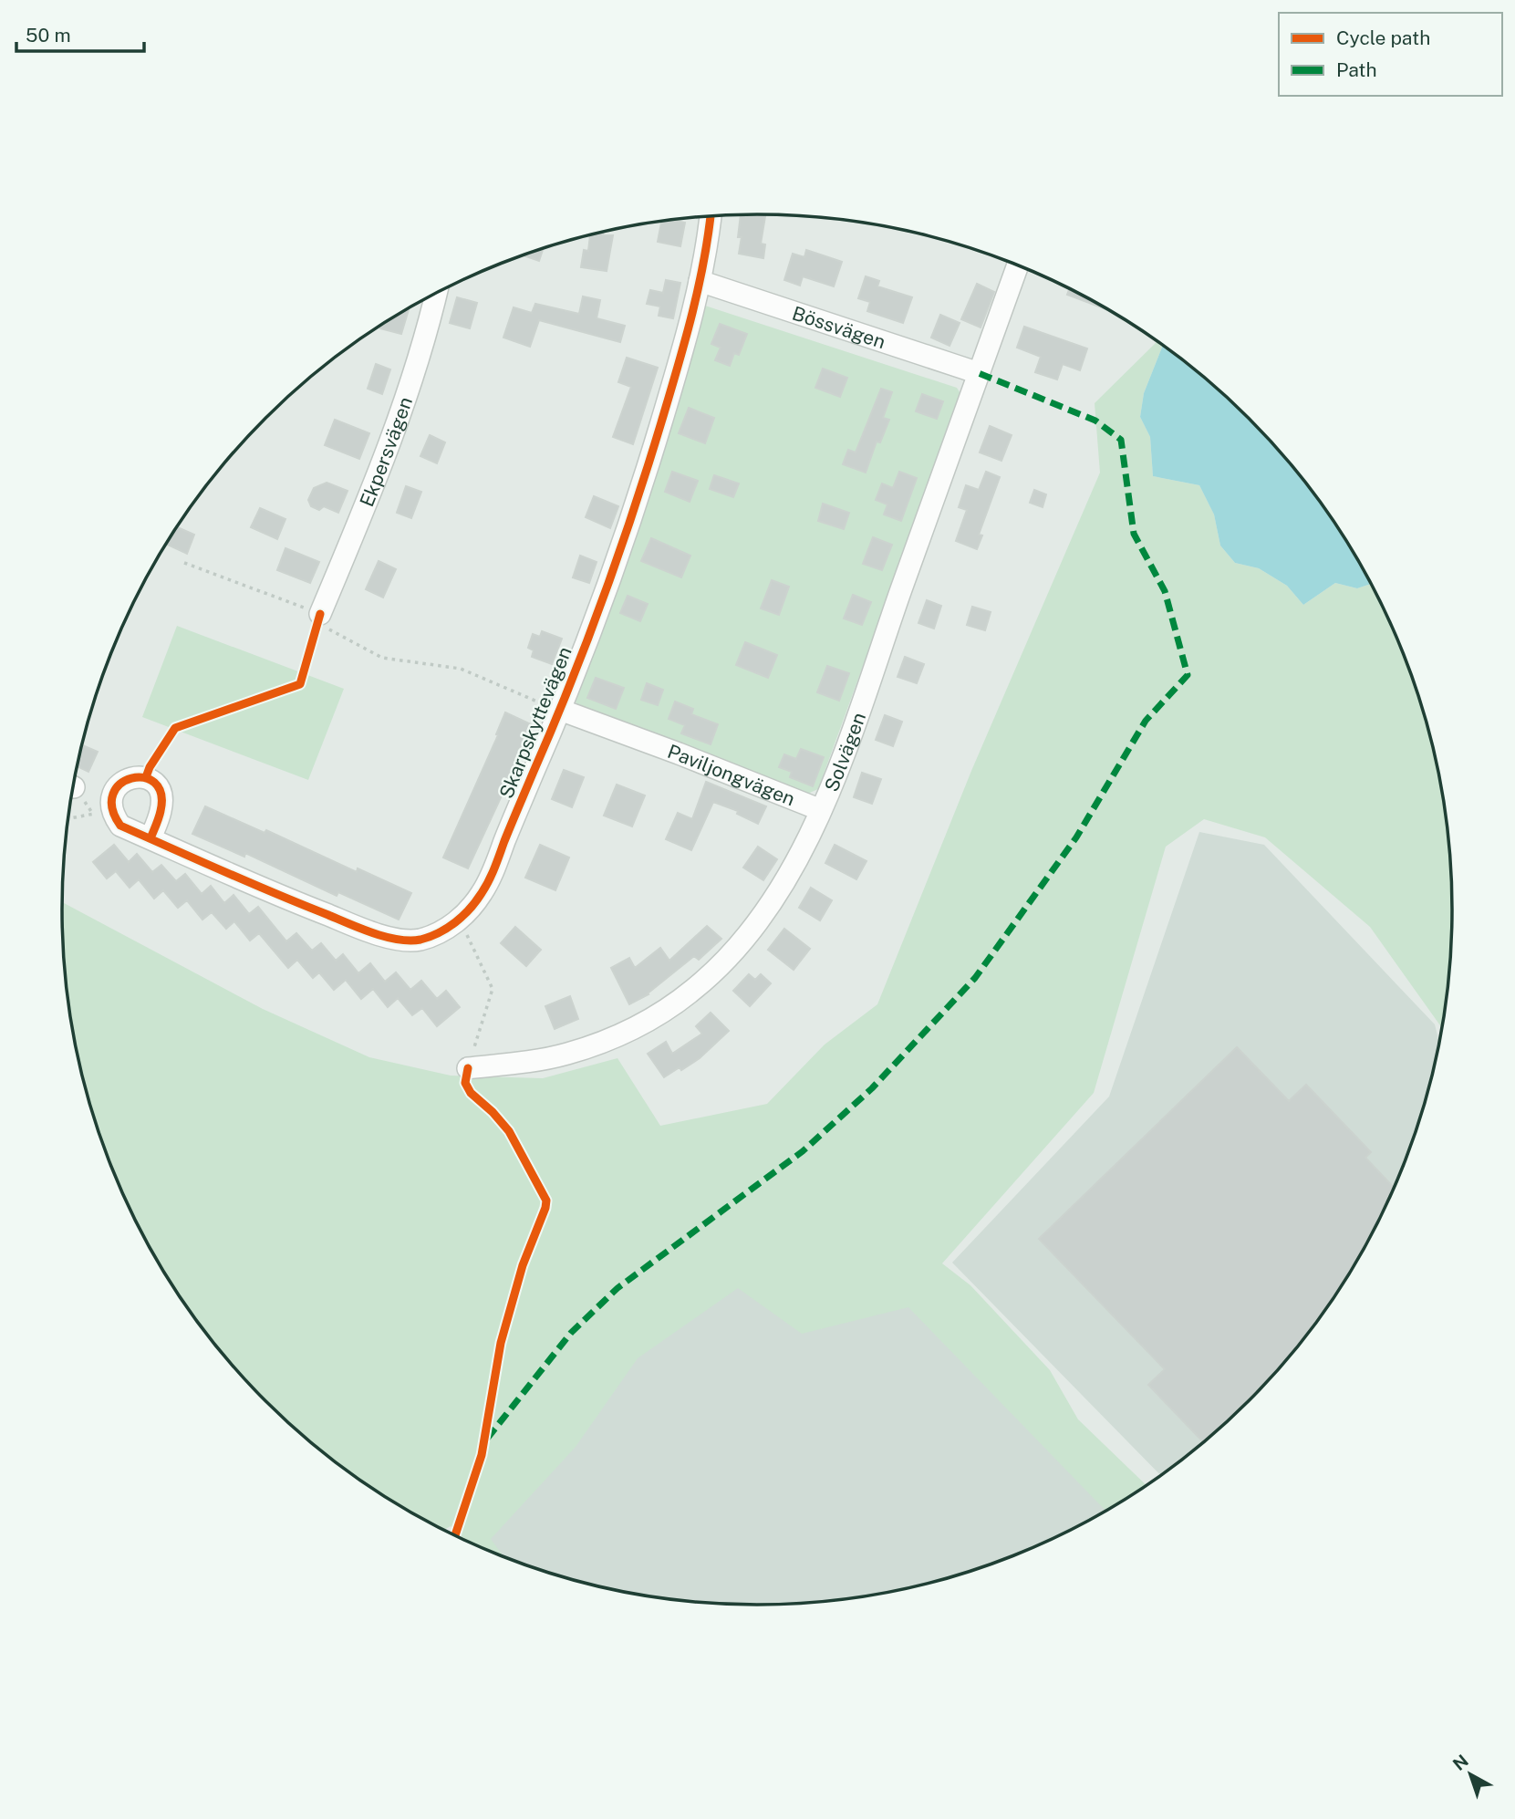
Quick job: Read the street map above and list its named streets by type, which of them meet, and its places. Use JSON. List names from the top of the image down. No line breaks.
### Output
{"streets":{"street":["Bössvägen","Ekpersvägen","Skarpskyttevägen","Solvägen","Paviljongvägen"]},"crossings":[["Bössvägen","Skarpskyttevägen"],["Bössvägen","Solvägen"],["Skarpskyttevägen","Paviljongvägen"],["Solvägen","Paviljongvägen"]],"legend":["Cycle path","Path"],"scale_bar":"50 m","north":"top left"}
